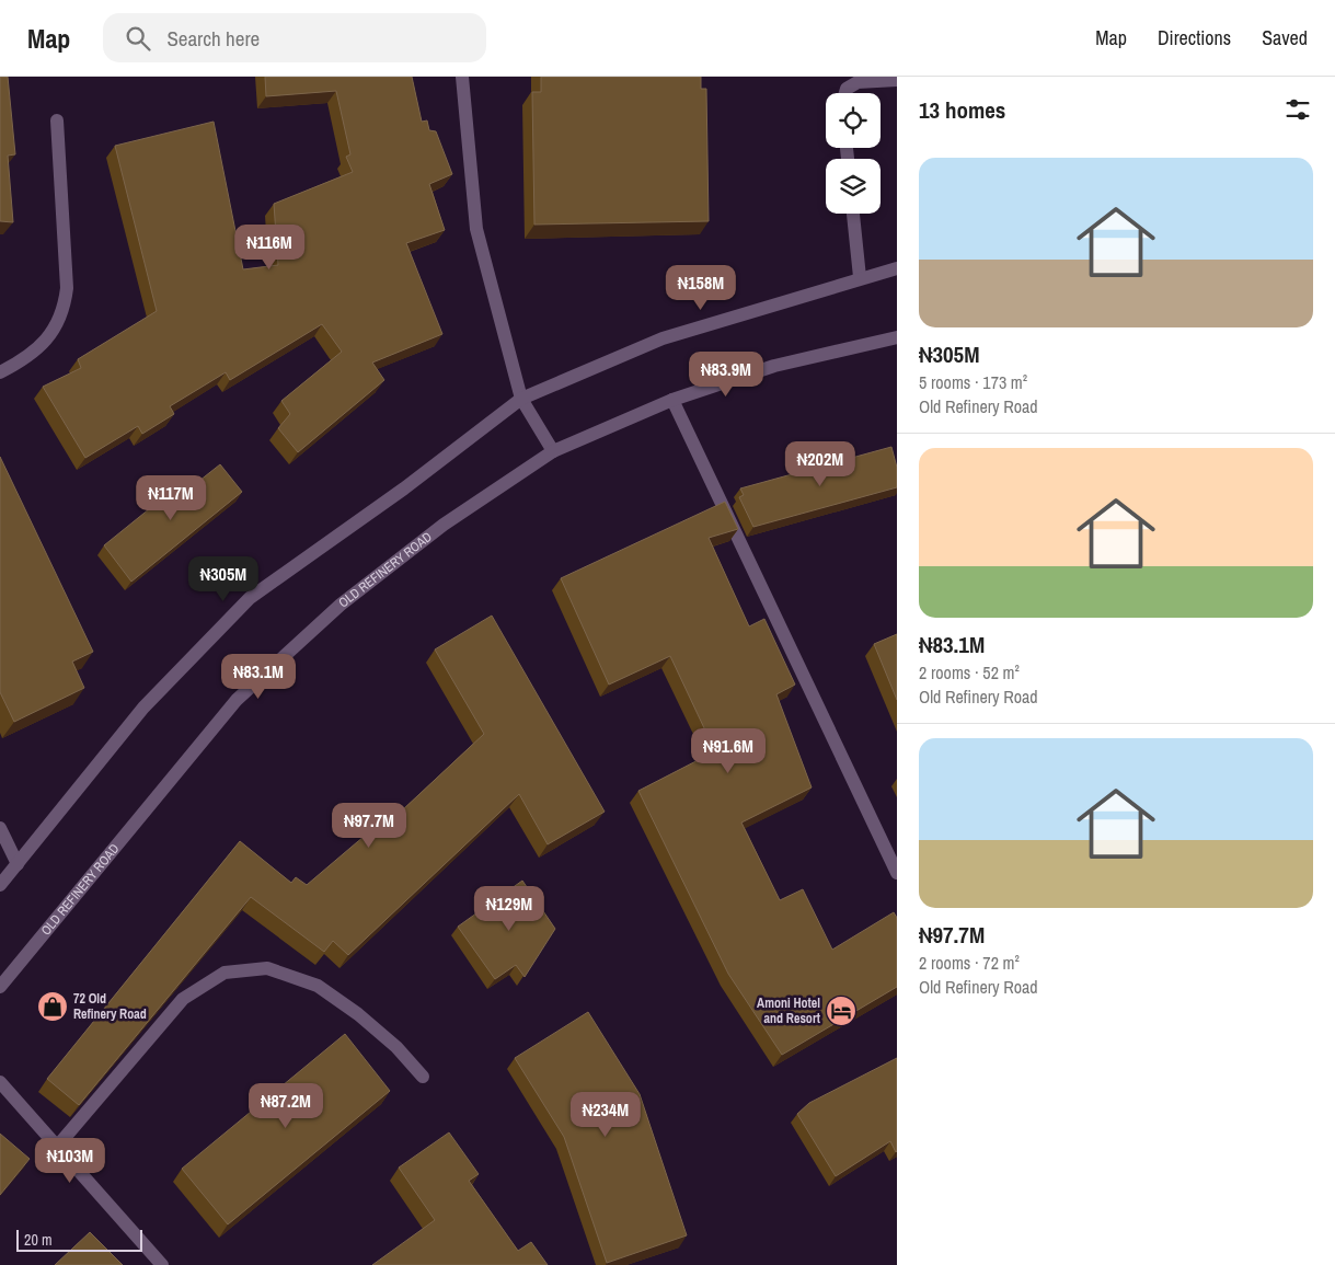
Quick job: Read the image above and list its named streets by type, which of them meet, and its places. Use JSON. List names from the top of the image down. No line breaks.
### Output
{"streets":{"main road":["OLD REFINERY ROAD"]},"places":{"shop":["72 Old Refinery Road"],"hotel":["Amoni Hotel and Resort"]},"scale_bar":"20 m","page":{"header":"Map","search":"Search here","nav":["Map","Directions","Saved"],"heading":"13 homes","list":[{"name":"₦305M","note":"5 rooms · 173 m² · Old Refinery Road"},{"name":"₦83.1M","note":"2 rooms · 52 m² · Old Refinery Road"},{"name":"₦97.7M","note":"2 rooms · 72 m² · Old Refinery Road"}],"price":["₦116M","₦158M","₦83.9M","₦202M","₦117M","₦305M","₦83.1M","₦91.6M","₦97.7M","₦129M","₦87.2M","₦234M","₦103M"],"scale":"20 m"}}
